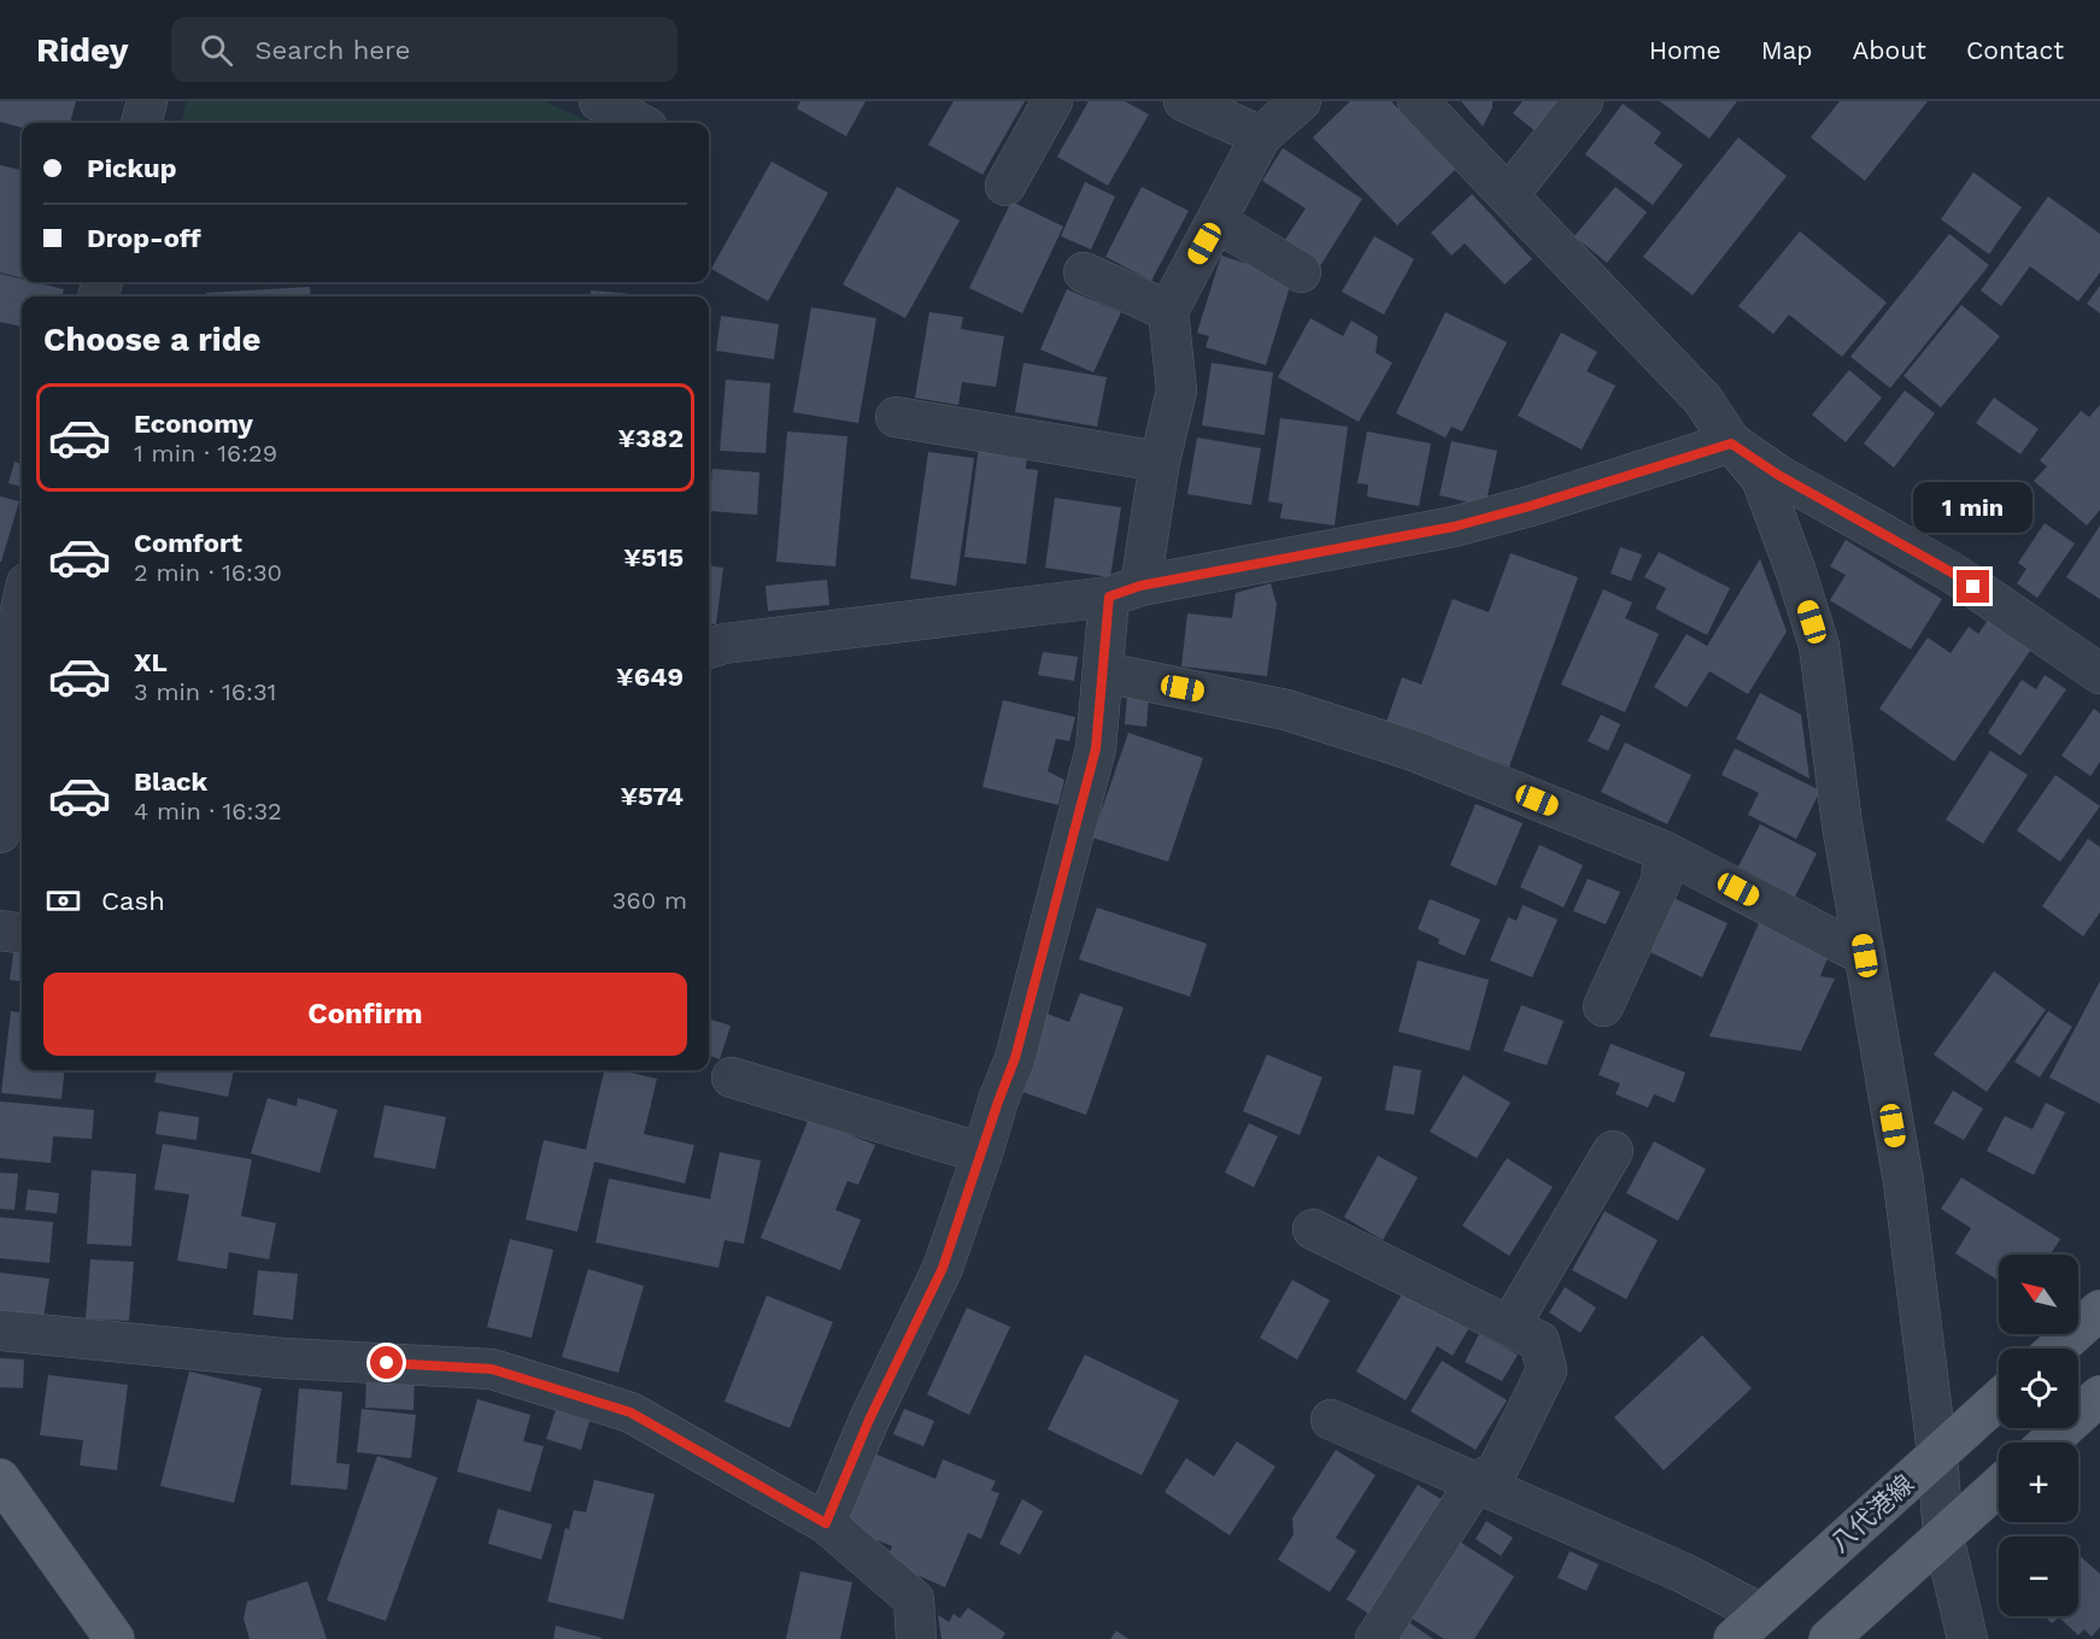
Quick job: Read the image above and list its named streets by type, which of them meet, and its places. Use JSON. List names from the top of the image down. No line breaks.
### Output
{"streets":{"main road":["八代港線"]},"north":"top left","page":{"header":"Ridey","search":"Search here","nav":["Home","Map","About","Contact"],"banner":["Pickup","Drop-off"],"heading":"Choose a ride","list":[{"name":"Economy","note":"1 min · 16:29","value":"¥382"},{"name":"Comfort","note":"2 min · 16:30","value":"¥515"},{"name":"XL","note":"3 min · 16:31","value":"¥649"},{"name":"Black","note":"4 min · 16:32","value":"¥574"}],"bubble":"1 min","pay":["Cash","360 m"],"buttons":"Confirm","map_buttons":["+","−"]}}
